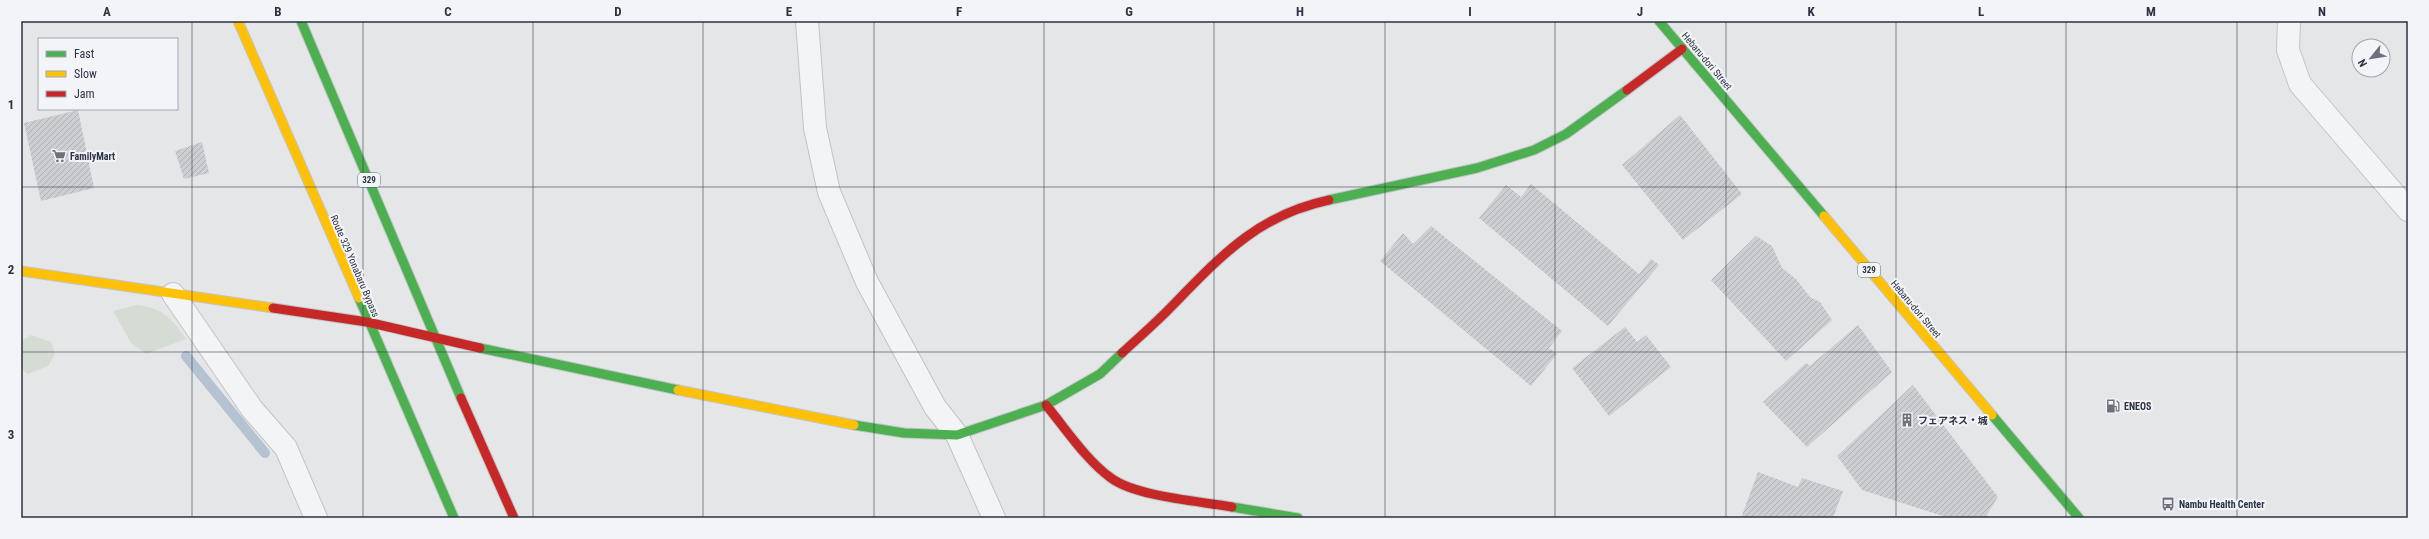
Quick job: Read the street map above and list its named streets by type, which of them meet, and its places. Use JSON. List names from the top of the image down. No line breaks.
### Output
{"streets":{"main road":["Hebaru-dori Street","329","Route 329 Yonabaru Bypass"]},"places":{"supermarket":["FamilyMart"],"fuel station":["ENEOS"],"building":["フェアネス・城"],"bus stop":["Nambu Health Center"]},"legend":["Fast","Slow","Jam"],"north":"bottom left","grid":{"columns":["A","B","C","D","E","F","G","H","I","J","K","L","M","N"],"rows":["1","2","3"]}}
